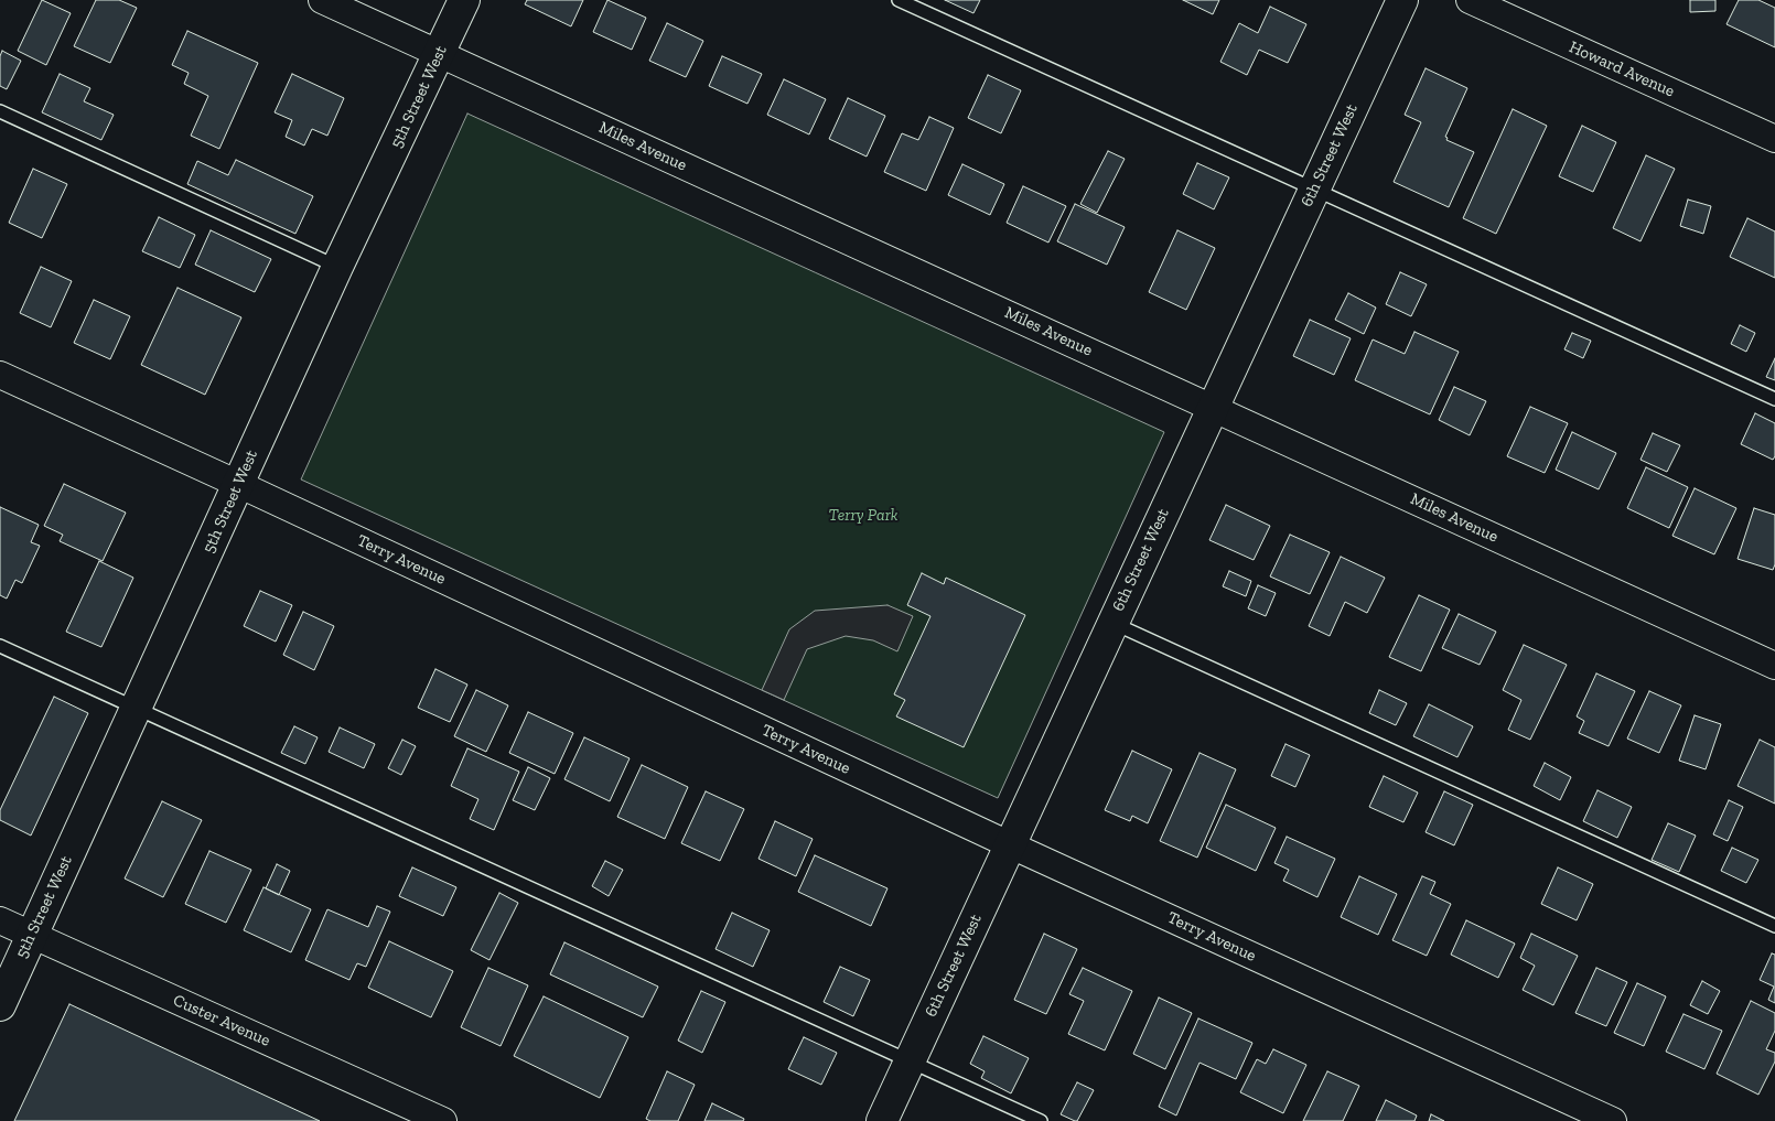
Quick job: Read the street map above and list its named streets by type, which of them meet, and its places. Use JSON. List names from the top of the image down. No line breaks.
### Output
{"streets":{"street":["Howard Avenue","5th Street West","Miles Avenue","6th Street West","Terry Avenue","Custer Avenue"]},"crossings":[["5th Street West","Miles Avenue"],["5th Street West","Terry Avenue"],["5th Street West","Custer Avenue"],["Miles Avenue","6th Street West"],["6th Street West","Terry Avenue"]],"parks":["Terry Park"]}
